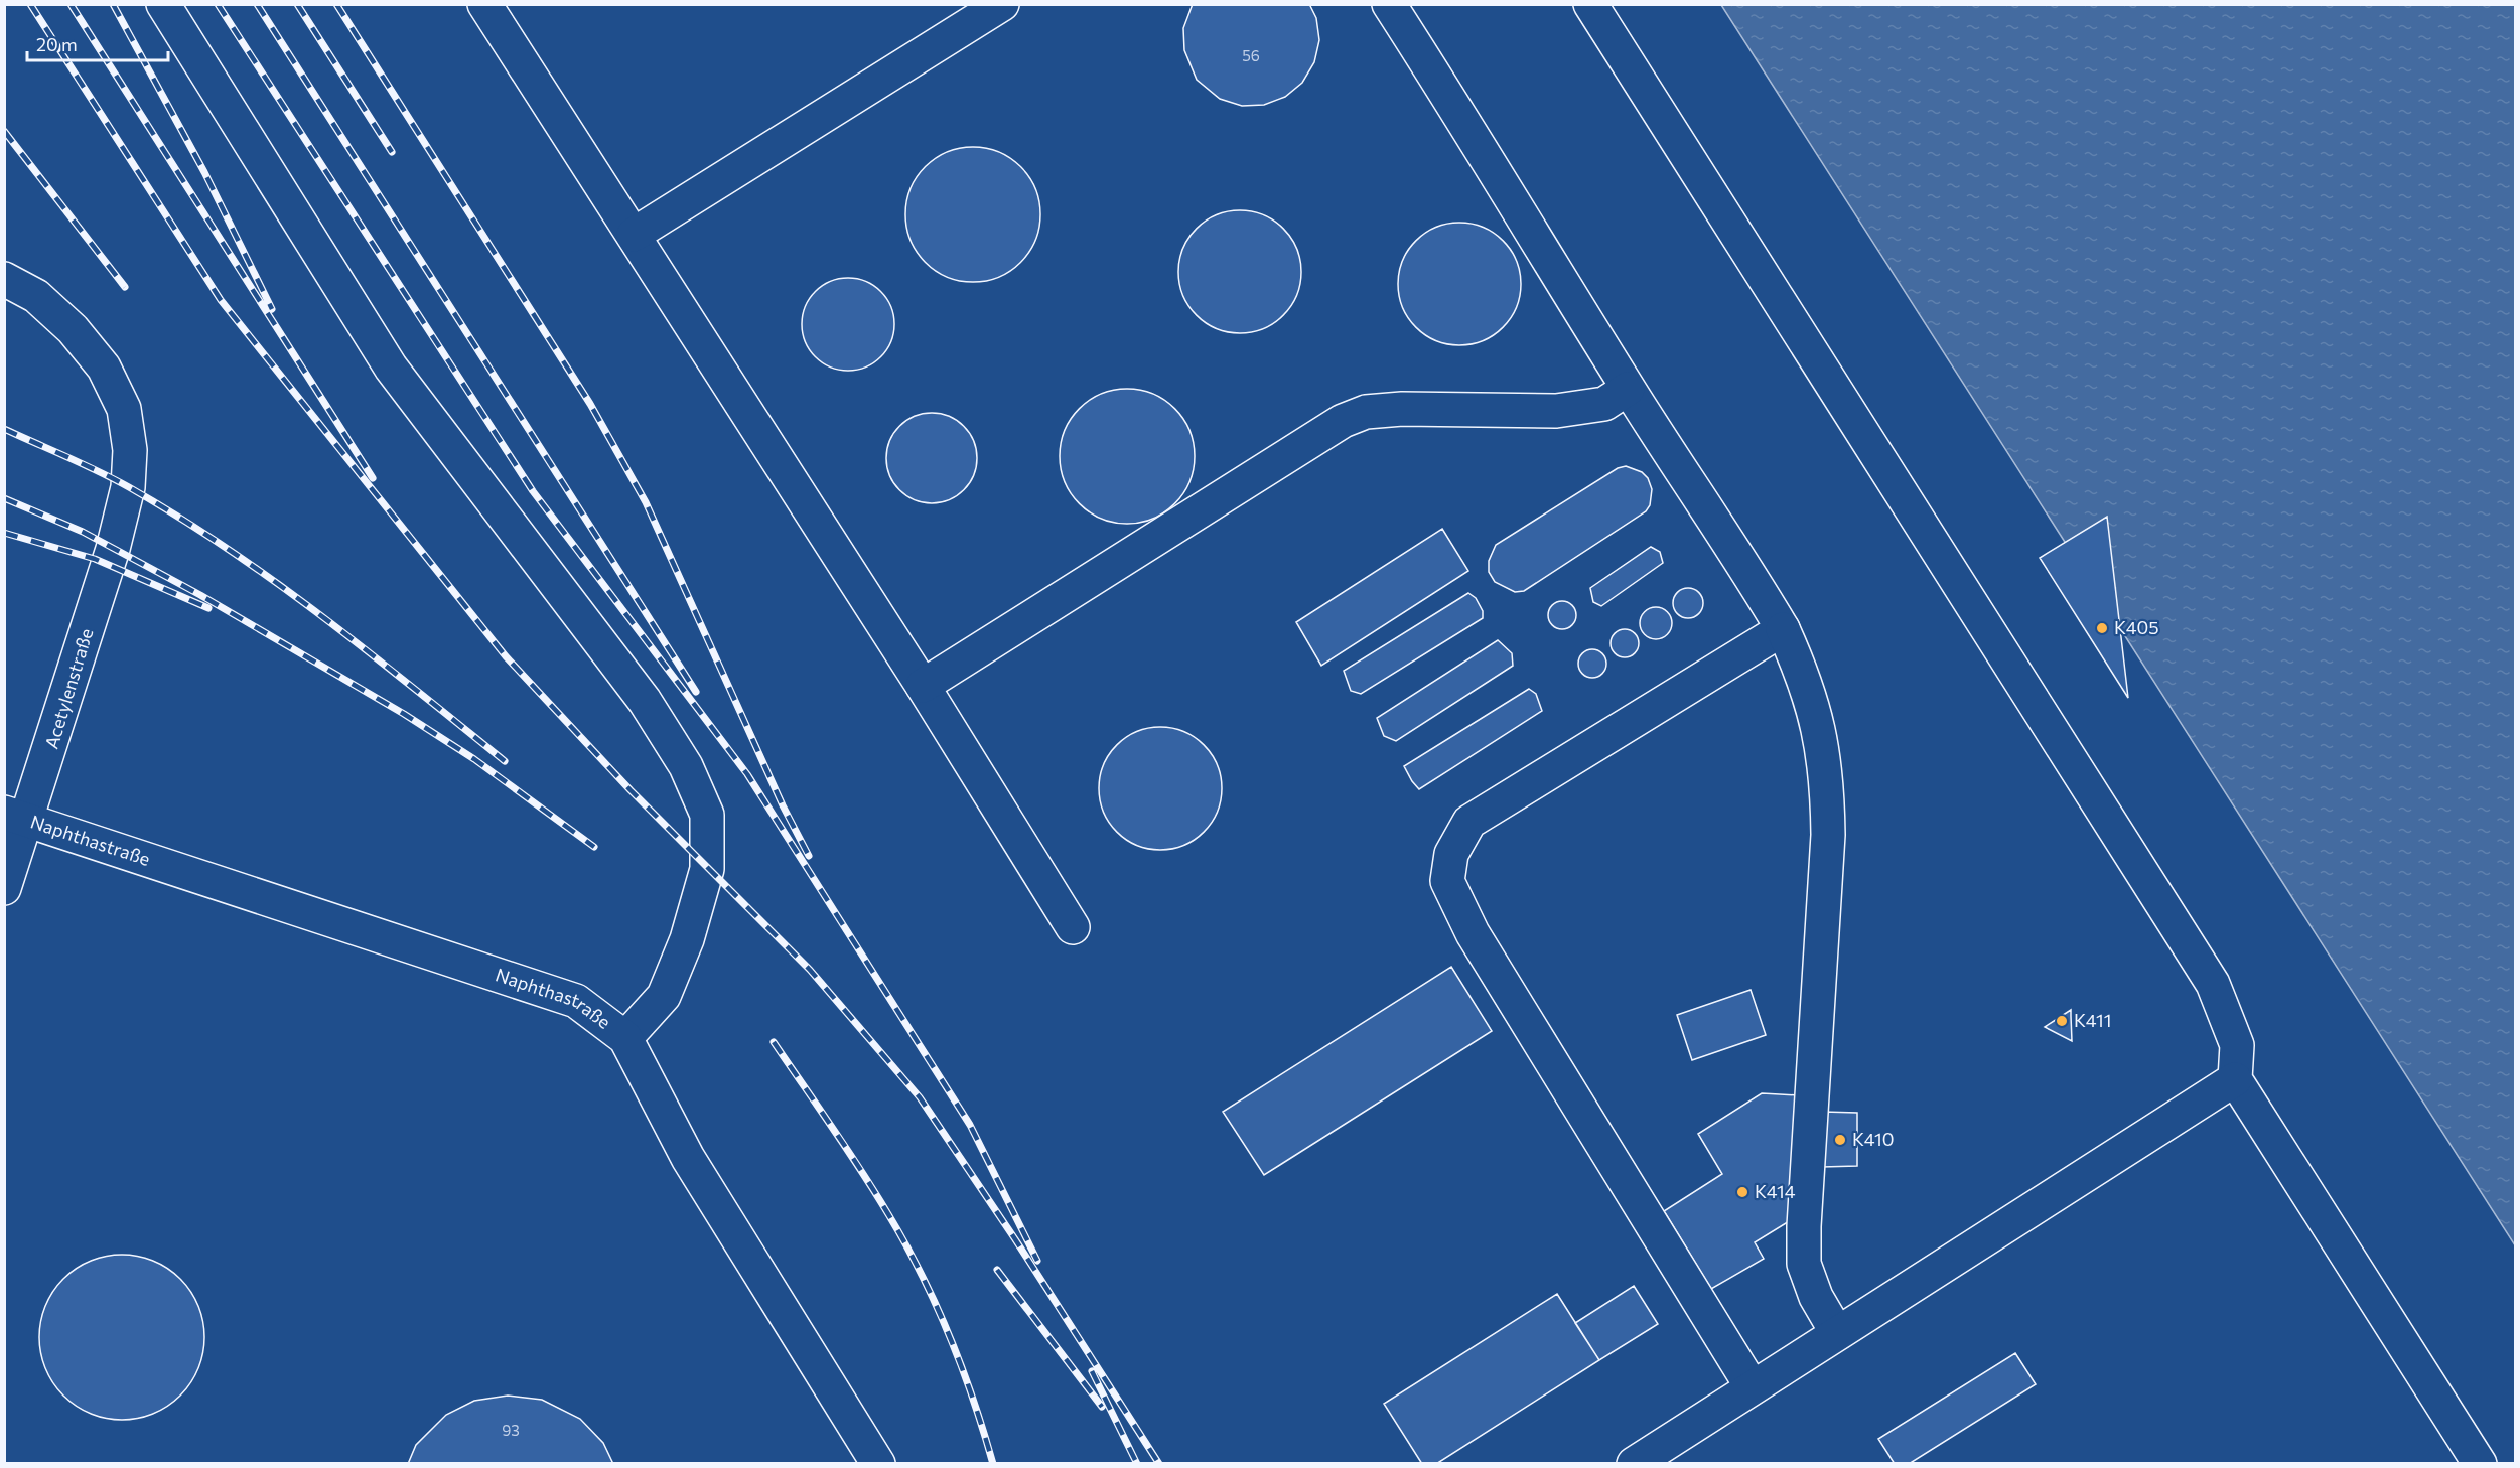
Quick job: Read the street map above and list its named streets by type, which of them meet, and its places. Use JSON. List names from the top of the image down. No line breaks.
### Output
{"streets":{"street":["Acetylenstraße","Naphthastraße"]},"crossings":[["Acetylenstraße","Naphthastraße"]],"places":["K405","K411","K410","K414"],"house_numbers":["56","93"],"scale_bar":"20 m"}
